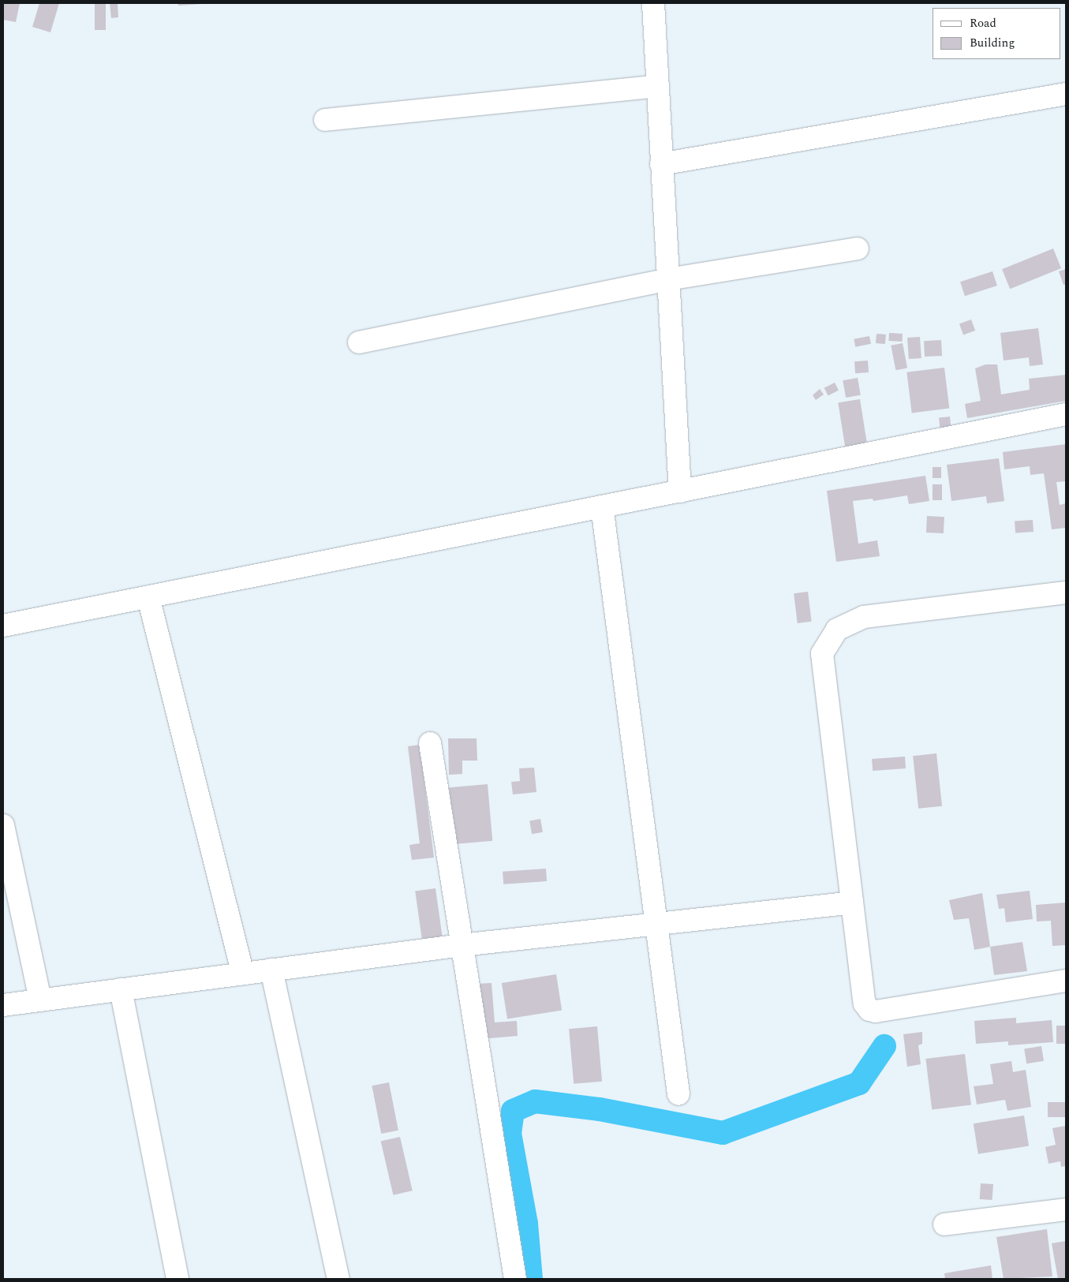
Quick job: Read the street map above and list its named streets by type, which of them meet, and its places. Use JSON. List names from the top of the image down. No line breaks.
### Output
{"legend":["Road","Building"]}
